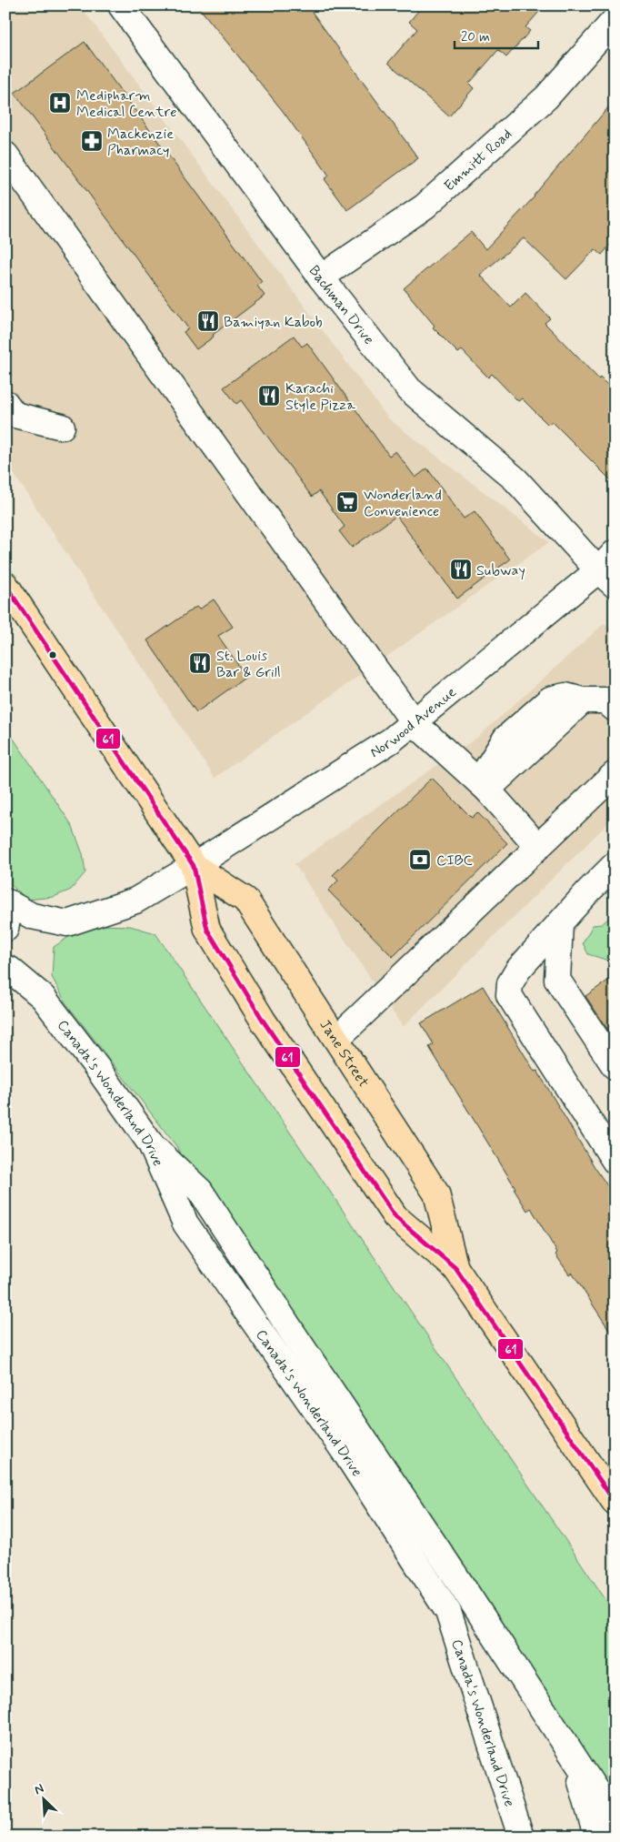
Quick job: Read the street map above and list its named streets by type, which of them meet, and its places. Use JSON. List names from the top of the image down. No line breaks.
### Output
{"streets":{"main road":["Jane Street"],"street":["Emmitt Road","Bachman Drive","Norwood Avenue","Canada's Wonderland Drive"]},"crossings":[["Emmitt Road","Bachman Drive"],["Bachman Drive","Norwood Avenue"],["Norwood Avenue","Jane Street"]],"places":{"hospital":["Medipharm Medical Centre"],"pharmacy":["Mackenzie Pharmacy"],"restaurant":["Bamiyan Kabob","Karachi Style Pizza","Subway","St. Louis Bar & Grill"],"supermarket":["Wonderland Convenience"],"bank":["CIBC"]},"lines":["transit line 61"],"scale_bar":"20 m","north":"top left"}
